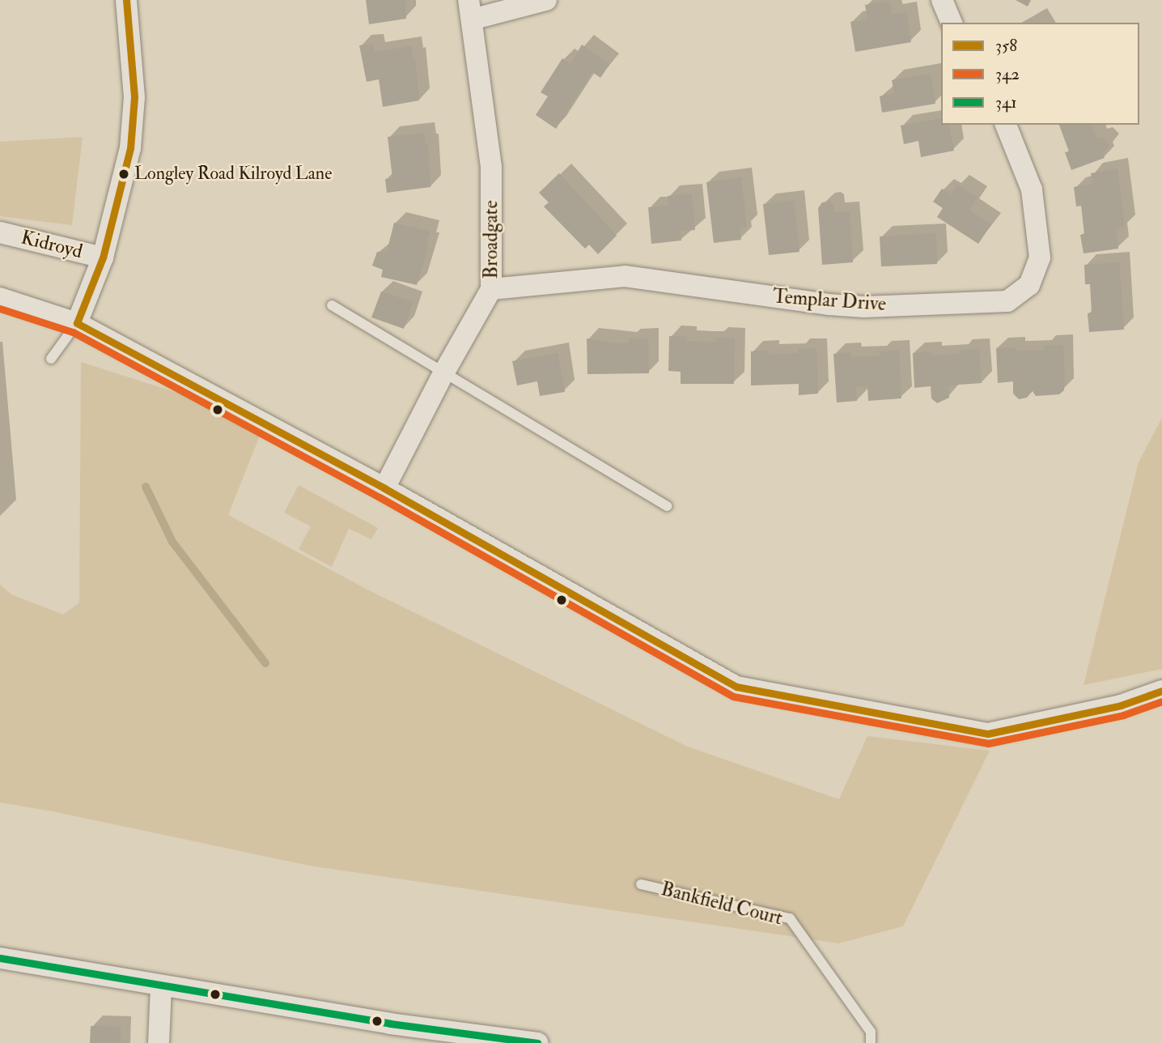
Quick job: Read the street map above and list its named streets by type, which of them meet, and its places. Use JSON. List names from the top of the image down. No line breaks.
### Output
{"streets":{"street":["Broadgate","Kidroyd","Templar Drive"],"lane":["Bankfield Court"]},"crossings":[["Broadgate","Templar Drive"]],"places":["Longley Road Kilroyd Lane"],"lines":["transit line 358","transit line 342","transit line 341"],"legend":["358","342","341"]}
